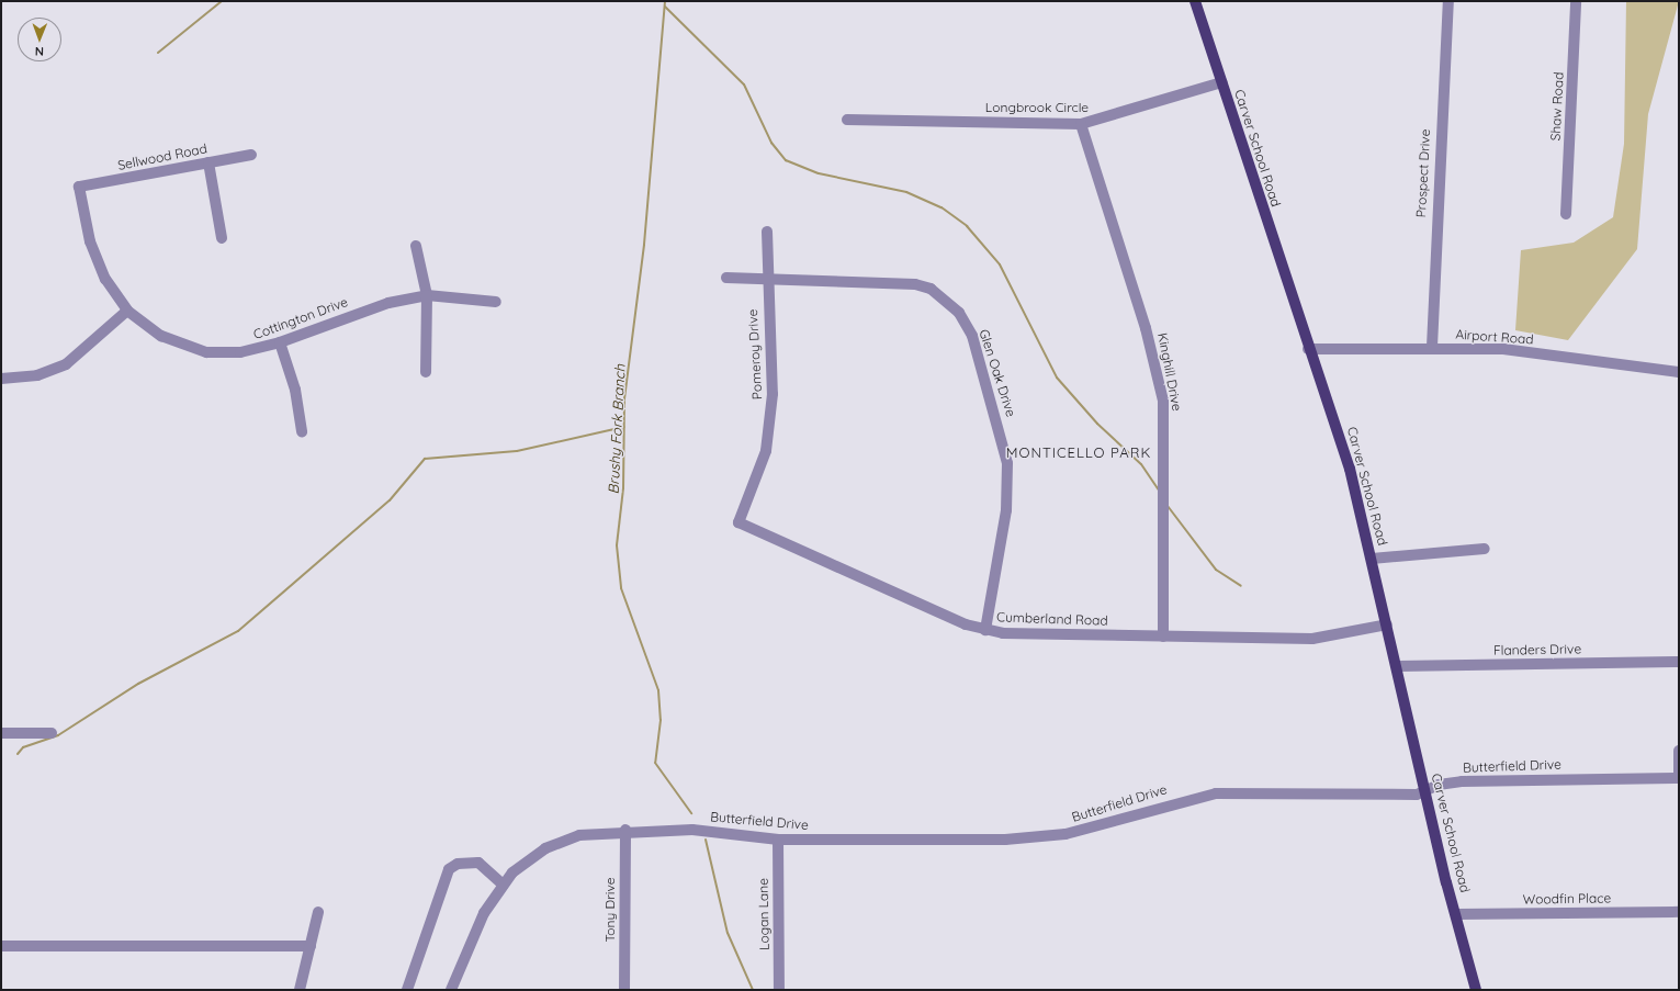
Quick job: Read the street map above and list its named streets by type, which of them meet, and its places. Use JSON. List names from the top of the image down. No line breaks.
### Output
{"streets":{"main road":["Carver School Road"],"street":["Shaw Road","Longbrook Circle","Sellwood Road","Prospect Drive","Cottington Drive","Airport Road","Pomeroy Drive","Kinghill Drive","Glen Oak Drive","Cumberland Road","Flanders Drive","Butterfield Drive","Woodfin Place","Tony Drive","Logan Lane"]},"crossings":[["Longbrook Circle","Carver School Road"],["Longbrook Circle","Kinghill Drive"],["Carver School Road","Airport Road"],["Carver School Road","Cumberland Road"],["Carver School Road","Flanders Drive"],["Carver School Road","Butterfield Drive"],["Carver School Road","Woodfin Place"],["Sellwood Road","Cottington Drive"],["Prospect Drive","Airport Road"],["Pomeroy Drive","Glen Oak Drive"],["Pomeroy Drive","Cumberland Road"],["Kinghill Drive","Cumberland Road"],["Glen Oak Drive","Cumberland Road"],["Butterfield Drive","Tony Drive"],["Butterfield Drive","Logan Lane"]],"districts":["MONTICELLO PARK"],"water":["Brushy Fork Branch"],"north":"bottom"}
